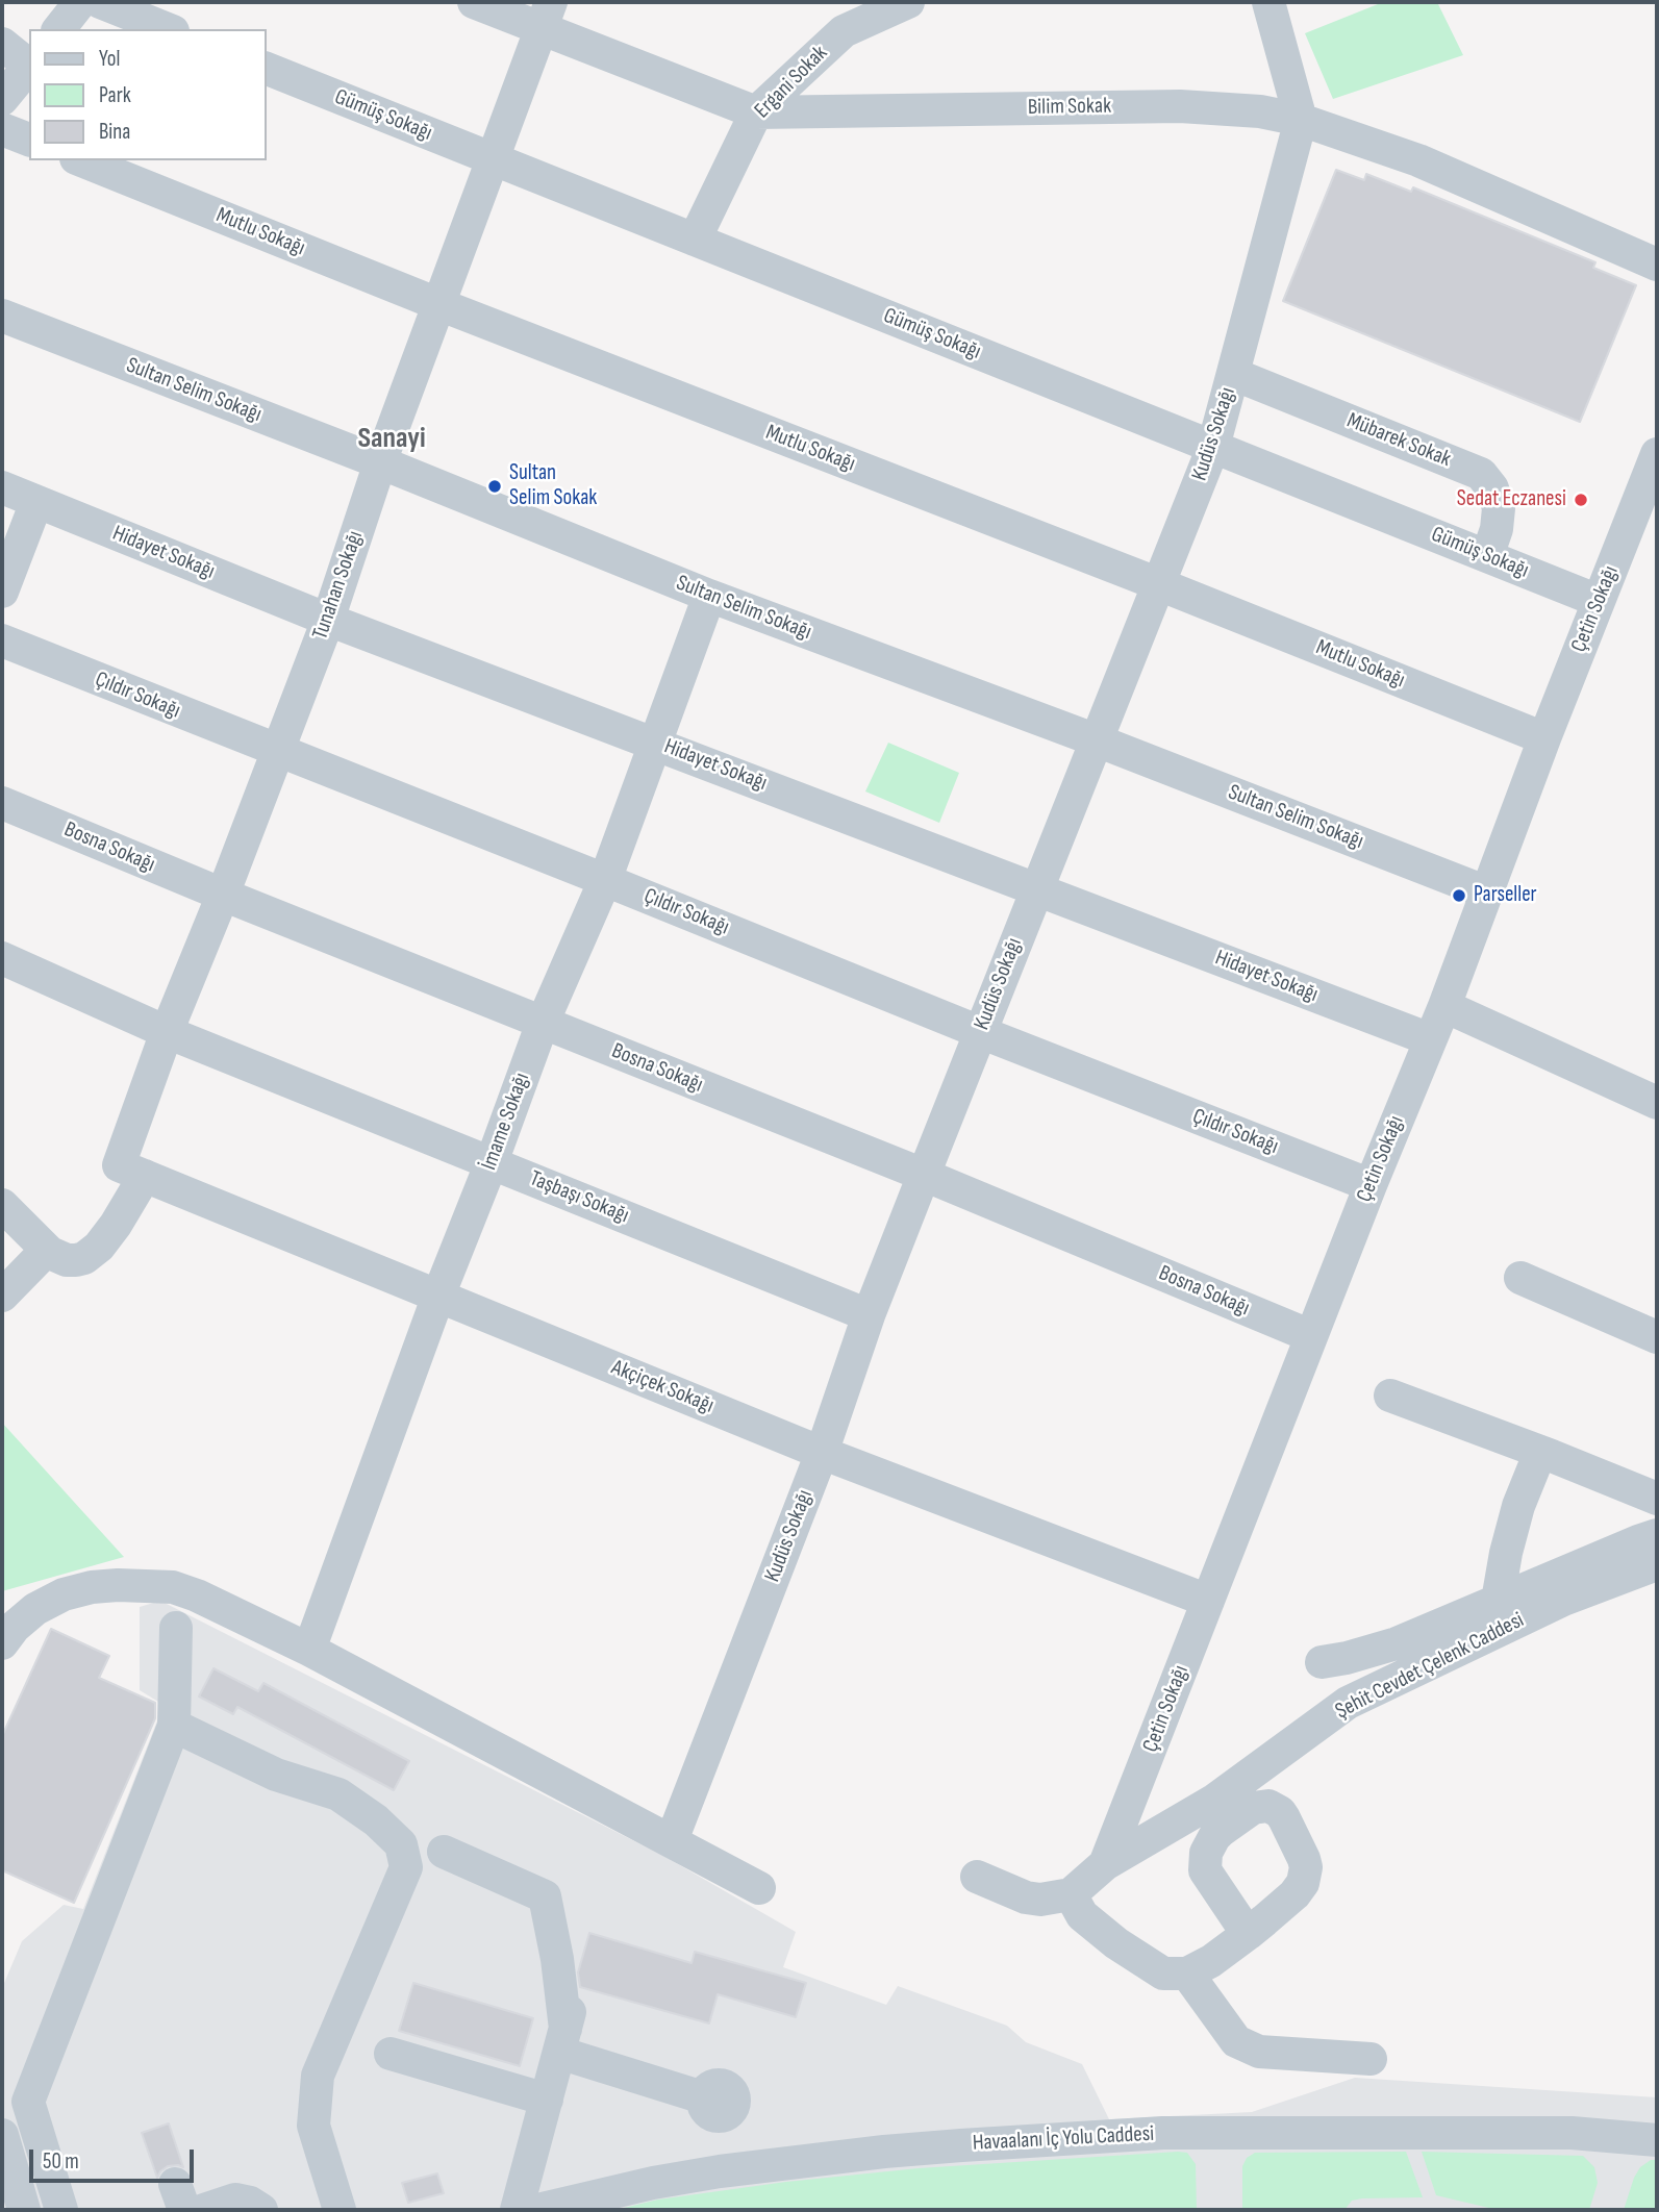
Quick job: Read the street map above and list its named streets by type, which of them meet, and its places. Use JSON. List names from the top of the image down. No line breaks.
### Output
{"streets":{"street":["Ergani Sokak","Bilim Sokak","Gümüş Sokağı","Mutlu Sokağı","Sultan Selim Sokağı","Kudüs Sokağı","Mübarek Sokak","Hidayet Sokağı","Tunahan Sokağı","Çetin Sokağı","Çıldır Sokağı","Bosna Sokağı","İmame Sokağı","Taşbaşı Sokağı","Akçiçek Sokağı","Şehit Cevdet Çelenk Caddesi","Havaalanı İç Yolu Caddesi"]},"crossings":[["Ergani Sokak","Bilim Sokak"],["Ergani Sokak","Gümüş Sokağı"],["Bilim Sokak","Kudüs Sokağı"],["Bilim Sokak","Tunahan Sokağı"],["Gümüş Sokağı","Kudüs Sokağı"],["Gümüş Sokağı","Mübarek Sokak"],["Gümüş Sokağı","Tunahan Sokağı"],["Gümüş Sokağı","Çetin Sokağı"],["Mutlu Sokağı","Kudüs Sokağı"],["Mutlu Sokağı","Tunahan Sokağı"],["Mutlu Sokağı","Çetin Sokağı"],["Sultan Selim Sokağı","Kudüs Sokağı"],["Sultan Selim Sokağı","Tunahan Sokağı"],["Sultan Selim Sokağı","Çetin Sokağı"],["Sultan Selim Sokağı","İmame Sokağı"],["Kudüs Sokağı","Mübarek Sokak"],["Kudüs Sokağı","Hidayet Sokağı"],["Kudüs Sokağı","Çıldır Sokağı"],["Kudüs Sokağı","Bosna Sokağı"],["Kudüs Sokağı","Taşbaşı Sokağı"],["Kudüs Sokağı","Akçiçek Sokağı"],["Hidayet Sokağı","Tunahan Sokağı"],["Hidayet Sokağı","Çetin Sokağı"],["Hidayet Sokağı","İmame Sokağı"],["Tunahan Sokağı","Çıldır Sokağı"],["Tunahan Sokağı","Bosna Sokağı"],["Tunahan Sokağı","Taşbaşı Sokağı"],["Tunahan Sokağı","Akçiçek Sokağı"],["Çetin Sokağı","Çıldır Sokağı"],["Çetin Sokağı","Bosna Sokağı"],["Çetin Sokağı","Akçiçek Sokağı"],["Çetin Sokağı","Şehit Cevdet Çelenk Caddesi"],["Çıldır Sokağı","İmame Sokağı"],["Bosna Sokağı","İmame Sokağı"],["İmame Sokağı","Taşbaşı Sokağı"],["İmame Sokağı","Akçiçek Sokağı"]],"districts":["Sanayi"],"places":["Sultan Selim Sokak","Sedat Eczanesi","Parseller"],"legend":["Yol","Park","Bina"],"scale_bar":"50 m"}
